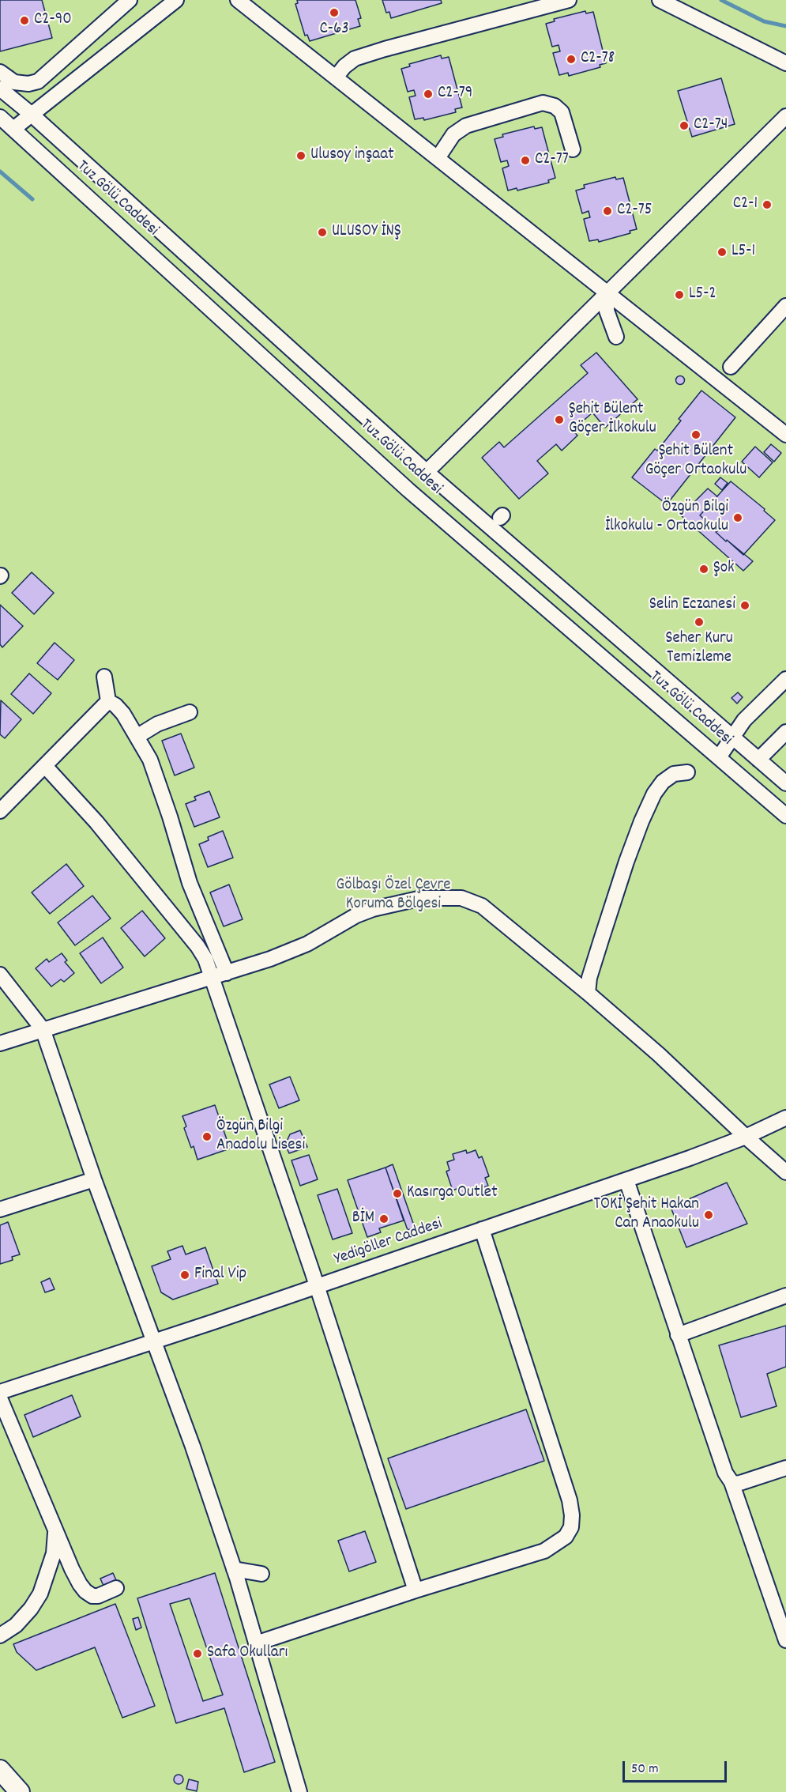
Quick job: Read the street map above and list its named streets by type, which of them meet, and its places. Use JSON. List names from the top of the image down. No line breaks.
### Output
{"streets":{"street":["Tuz Gölü Caddesi","Yedigöller Caddesi"]},"parks":["Gölbaşı Özel Çevre Koruma Bölgesi"],"places":["C-63","C2-90","C2-78","C2-79","C2-74","Ulusoy inşaat","C2-77","C2-1","C2-75","ULUSOY İNŞ","L5-1","L5-2","Şehit Bülent Göçer İlkokulu","Şehit Bülent Göçer Ortaokulu","Özgün Bilgi İlkokulu - Ortaokulu","Şok","Selin Eczanesi","Seher Kuru Temizleme","Özgün Bilgi Anadolu Lisesi","Kasırga Outlet","TOKİ Şehit Hakan Can Anaokulu","BİM","Final Vip","Safa Okulları"],"scale_bar":"50 m"}
